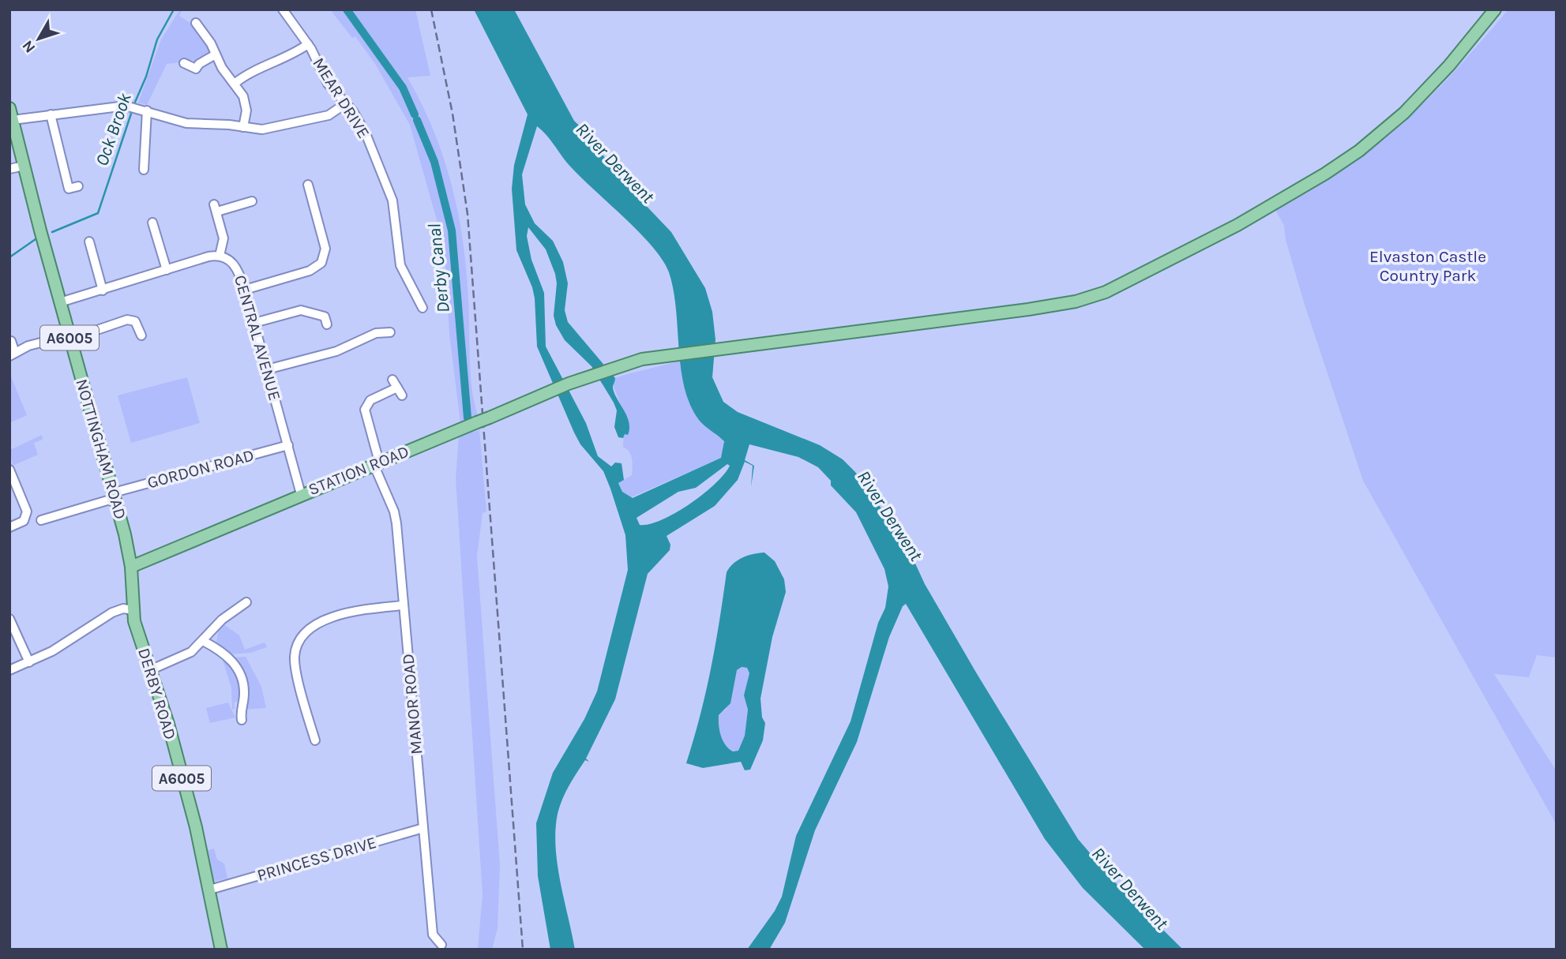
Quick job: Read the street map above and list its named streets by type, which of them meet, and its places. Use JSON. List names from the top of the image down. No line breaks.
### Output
{"streets":{"main road":["A6005","NOTTINGHAM ROAD","STATION ROAD","DERBY ROAD"],"street":["MEAR DRIVE","CENTRAL AVENUE","GORDON ROAD","MANOR ROAD","PRINCESS DRIVE"]},"crossings":[["CENTRAL AVENUE","GORDON ROAD"],["CENTRAL AVENUE","STATION ROAD"],["NOTTINGHAM ROAD","GORDON ROAD"],["NOTTINGHAM ROAD","STATION ROAD"],["NOTTINGHAM ROAD","DERBY ROAD"],["STATION ROAD","DERBY ROAD"],["STATION ROAD","MANOR ROAD"],["DERBY ROAD","PRINCESS DRIVE"],["MANOR ROAD","PRINCESS DRIVE"]],"water":["Ock Brook","River Derwent","Derby Canal"],"parks":["Elvaston Castle Country Park"],"north":"bottom left"}
